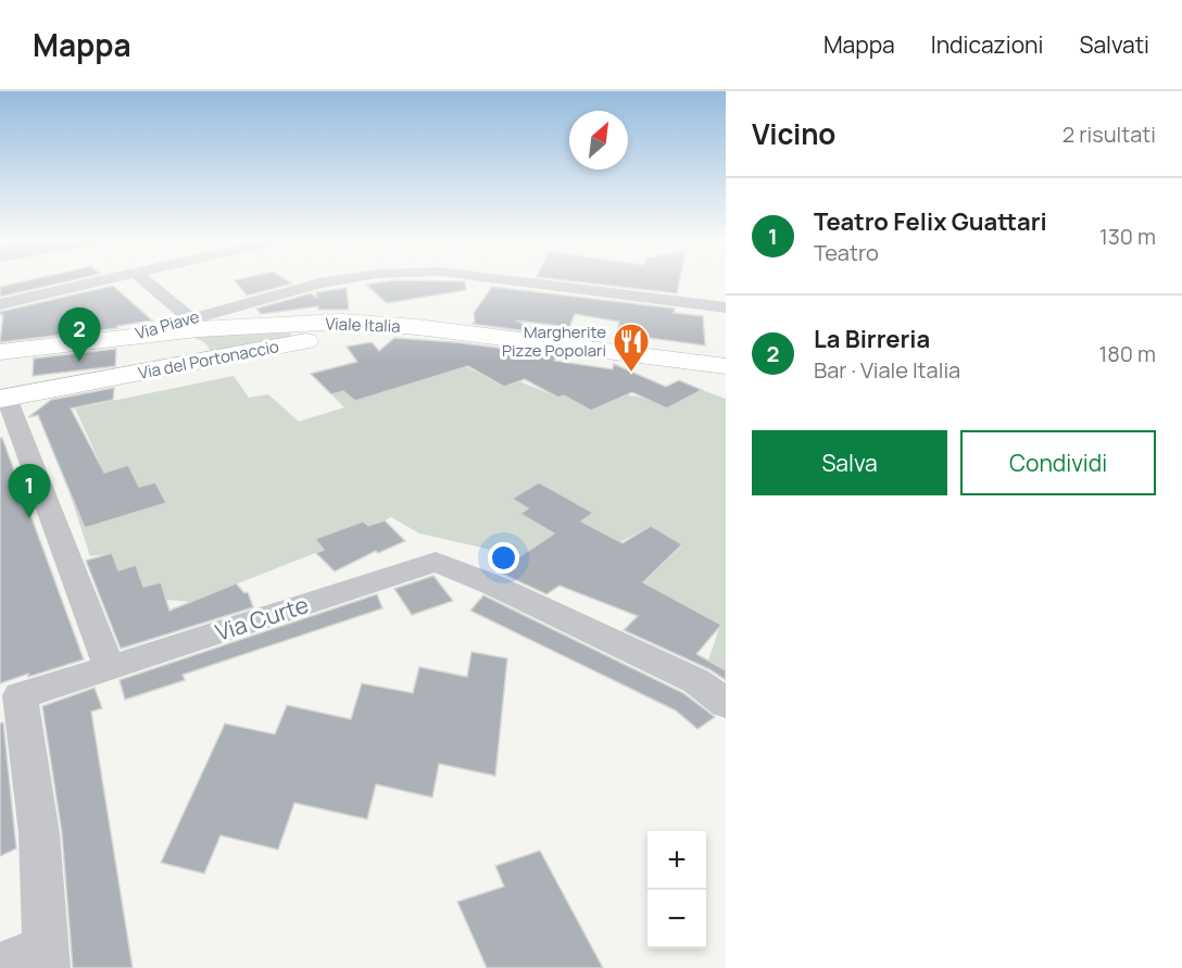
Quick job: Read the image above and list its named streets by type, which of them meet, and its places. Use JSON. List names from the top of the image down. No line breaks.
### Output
{"streets":{"main road":["Viale Italia","Via del Portonaccio"],"street":["Via Piave","Via Curte"]},"crossings":[["Viale Italia","Via del Portonaccio"]],"places":{"restaurant":["Margherite Pizze Popolari"]},"north":"top right","page":{"header":"Mappa","nav":["Mappa","Indicazioni","Salvati"],"heading":["Vicino","2 risultati"],"list":[{"mark":"1","name":"Teatro Felix Guattari","note":"Teatro","value":"130 m"},{"mark":"2","name":"La Birreria","note":"Bar · Viale Italia","value":"180 m"}],"pins":["2","1"],"buttons":["Salva","Condividi"],"map_buttons":["+","−"]}}
